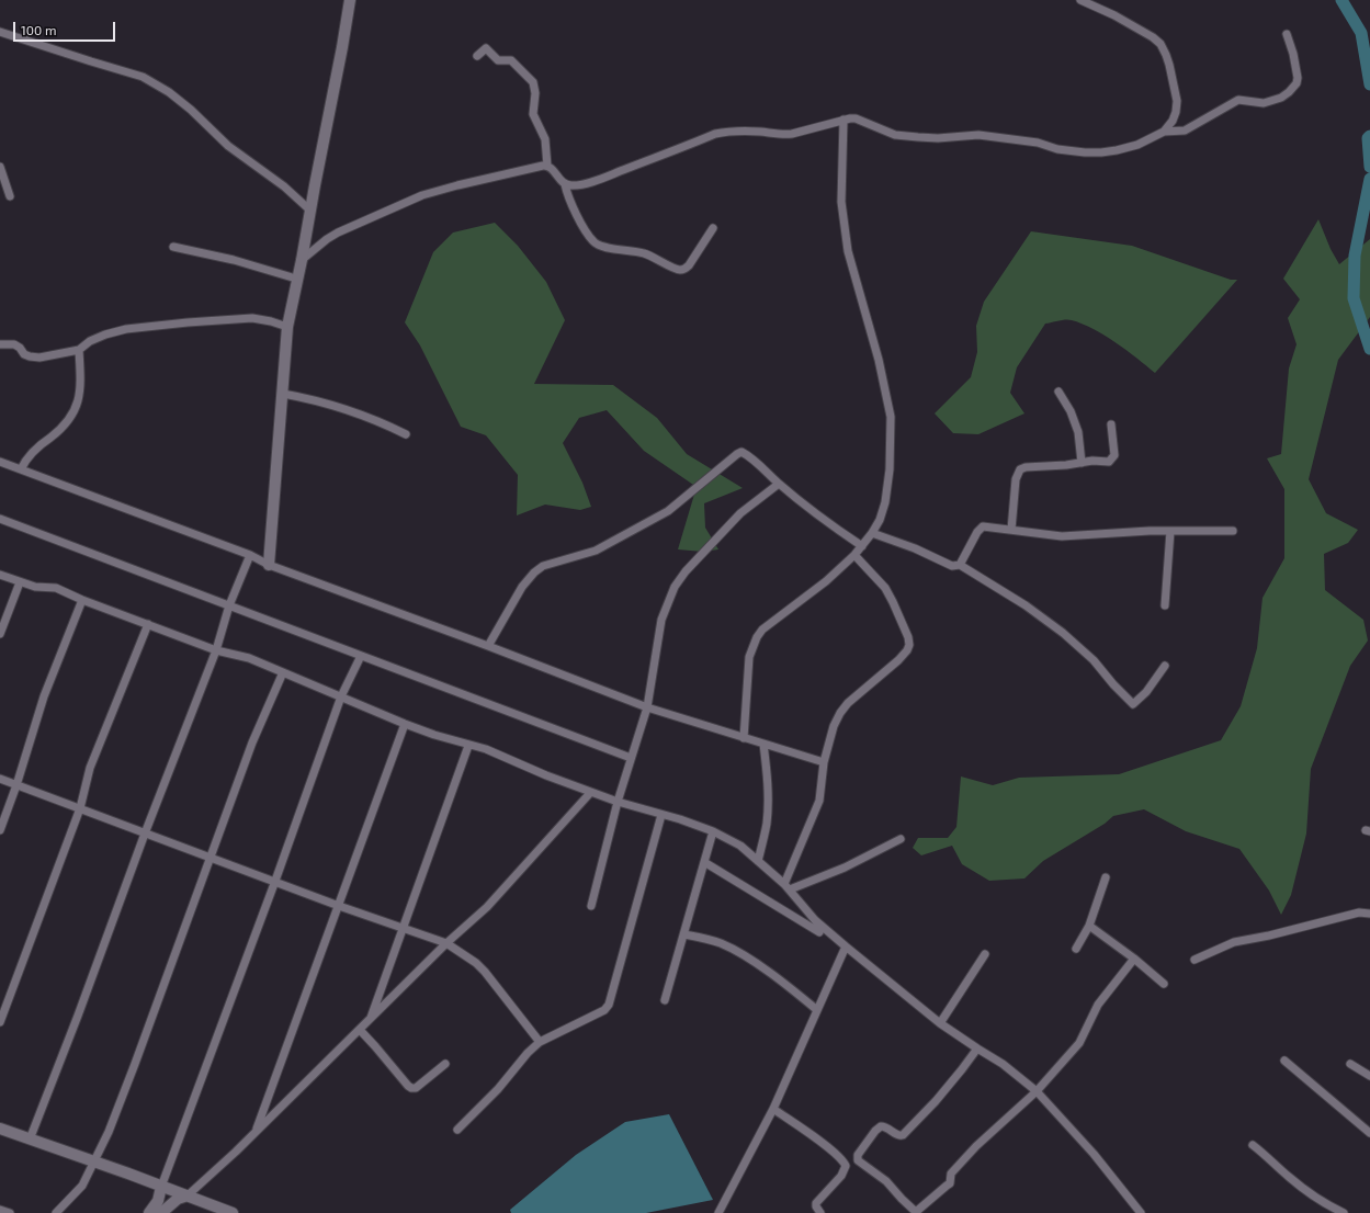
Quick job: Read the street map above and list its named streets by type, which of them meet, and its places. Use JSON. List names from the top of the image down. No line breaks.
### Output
{"scale_bar":"100 m"}
